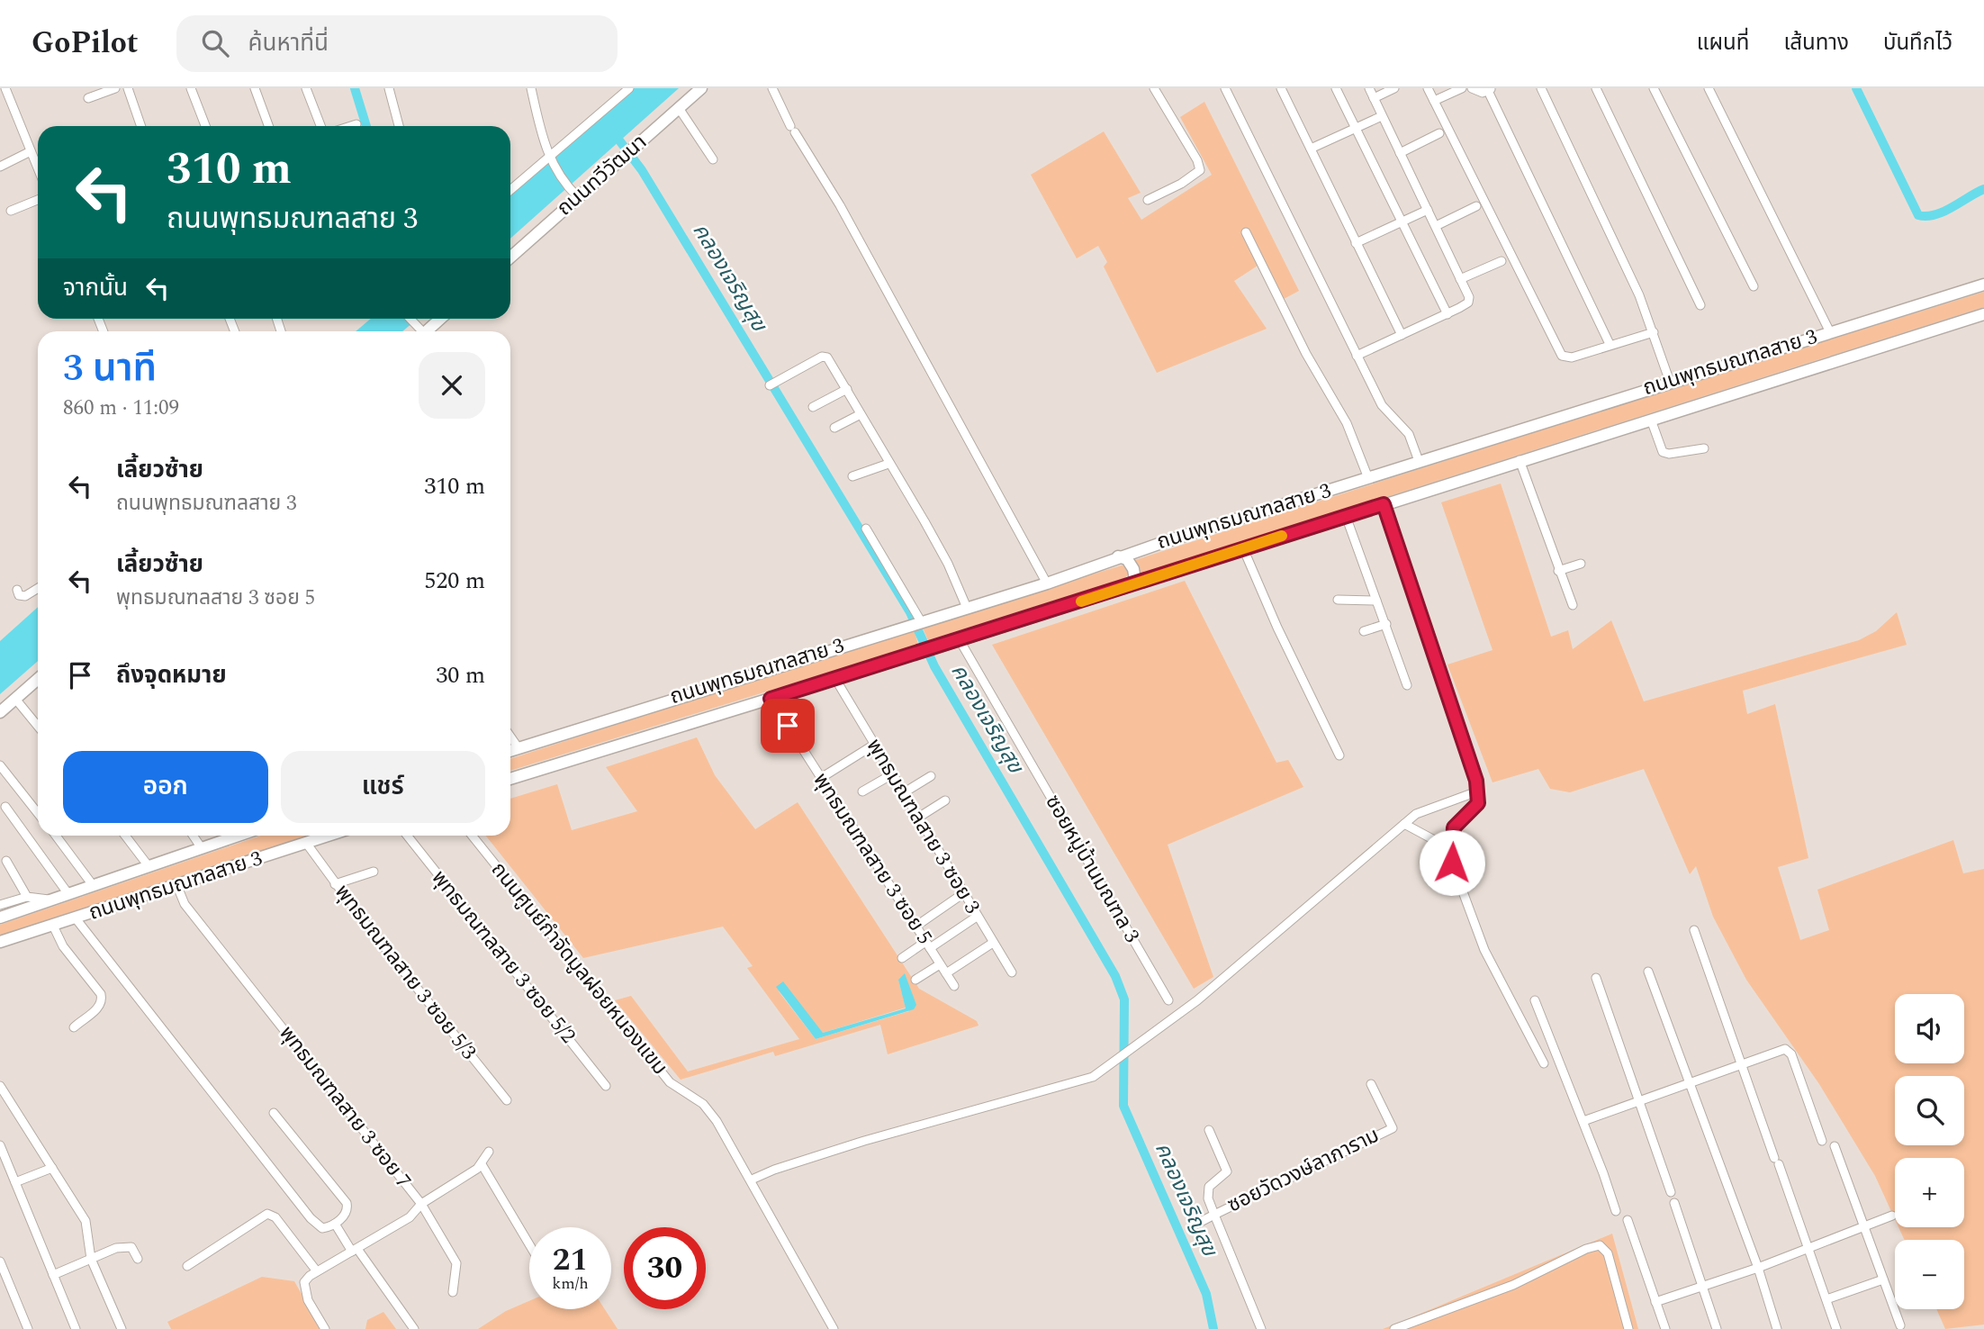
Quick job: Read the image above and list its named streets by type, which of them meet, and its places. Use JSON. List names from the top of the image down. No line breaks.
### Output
{"streets":{"main road":["ถนนทวีวัฒนา","ถนนพุทธมณฑลสาย 3"],"street":["พุทธมณฑลสาย 3 ซอย 3","พุทธมณฑลสาย 3 ซอย 5","ซอยหมู่บ้านมณฑล 3","พุทธมณฑลสาย 3 ซอย 5/2","ถนนศูนย์กำจัดมูลฝอยหนองแขม","พุทธมณฑลสาย 3 ซอย 5/3","พุทธมณฑลสาย 3 ซอย 7","ซอยวัดวงษ์ลาภาราม"]},"crossings":[["ถนนพุทธมณฑลสาย 3","พุทธมณฑลสาย 3 ซอย 3"],["ถนนพุทธมณฑลสาย 3","พุทธมณฑลสาย 3 ซอย 5"],["ถนนพุทธมณฑลสาย 3","ซอยหมู่บ้านมณฑล 3"],["ถนนพุทธมณฑลสาย 3","พุทธมณฑลสาย 3 ซอย 5/3"],["ถนนพุทธมณฑลสาย 3","พุทธมณฑลสาย 3 ซอย 7"]],"water":["คลองเจริญสุข"],"page":{"header":"GoPilot","search":"ค้นหาที่นี่","nav":["แผนที่","เส้นทาง","บันทึกไว้"],"turn":["310 m","ถนนพุทธมณฑลสาย 3"],"then":"จากนั้น","heading":["3 นาที","860 m · 11:09"],"list":[{"name":"เลี้ยวซ้าย","note":"ถนนพุทธมณฑลสาย 3","value":"310 m"},{"name":"เลี้ยวซ้าย","note":"พุทธมณฑลสาย 3 ซอย 5","value":"520 m"},{"name":"ถึงจุดหมาย","value":"30 m"}],"buttons":["ออก","แชร์"],"map_buttons":["+","−"],"speed":"21 km/h","limit":"30"}}
